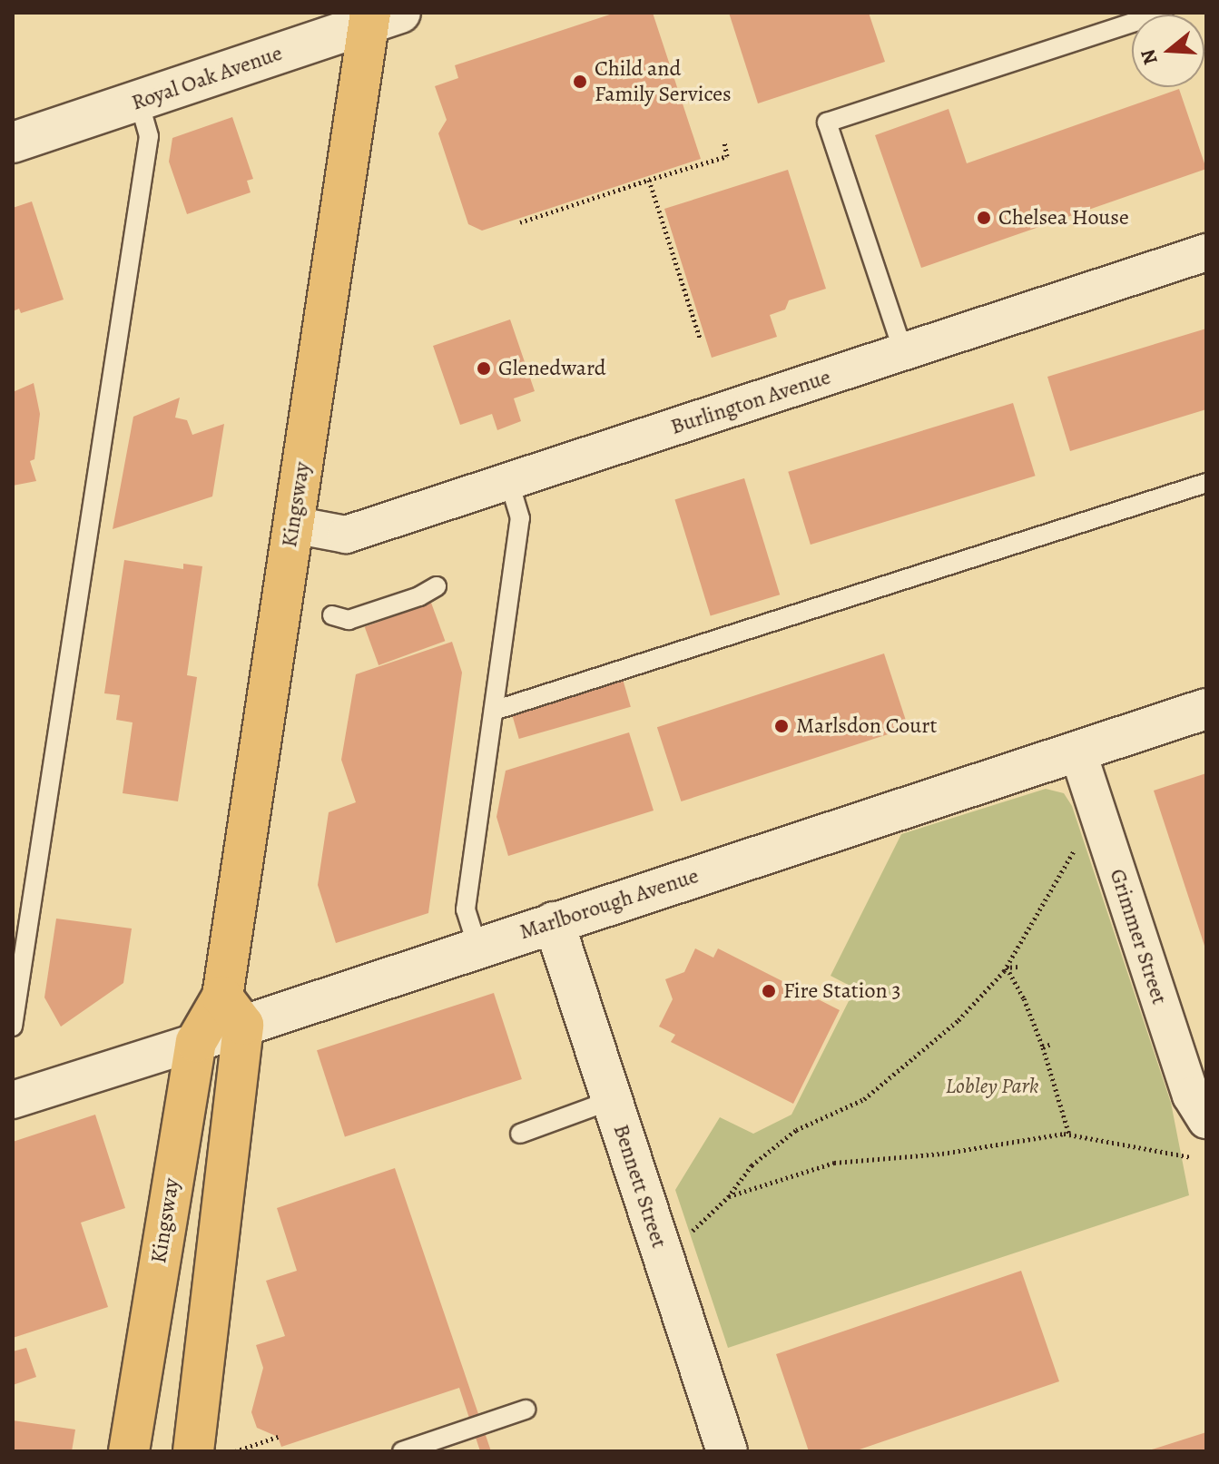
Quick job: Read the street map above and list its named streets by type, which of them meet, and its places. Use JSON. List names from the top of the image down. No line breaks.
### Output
{"streets":{"main road":["Kingsway"],"street":["Royal Oak Avenue","Burlington Avenue","Marlborough Avenue","Grimmer Street","Bennett Street"]},"crossings":[["Royal Oak Avenue","Kingsway"],["Burlington Avenue","Kingsway"],["Kingsway","Marlborough Avenue"],["Marlborough Avenue","Grimmer Street"],["Marlborough Avenue","Bennett Street"]],"parks":["Lobley Park"],"places":["Child and Family Services","Chelsea House","Glenedward","Marlsdon Court","Fire Station 3"],"north":"left"}
